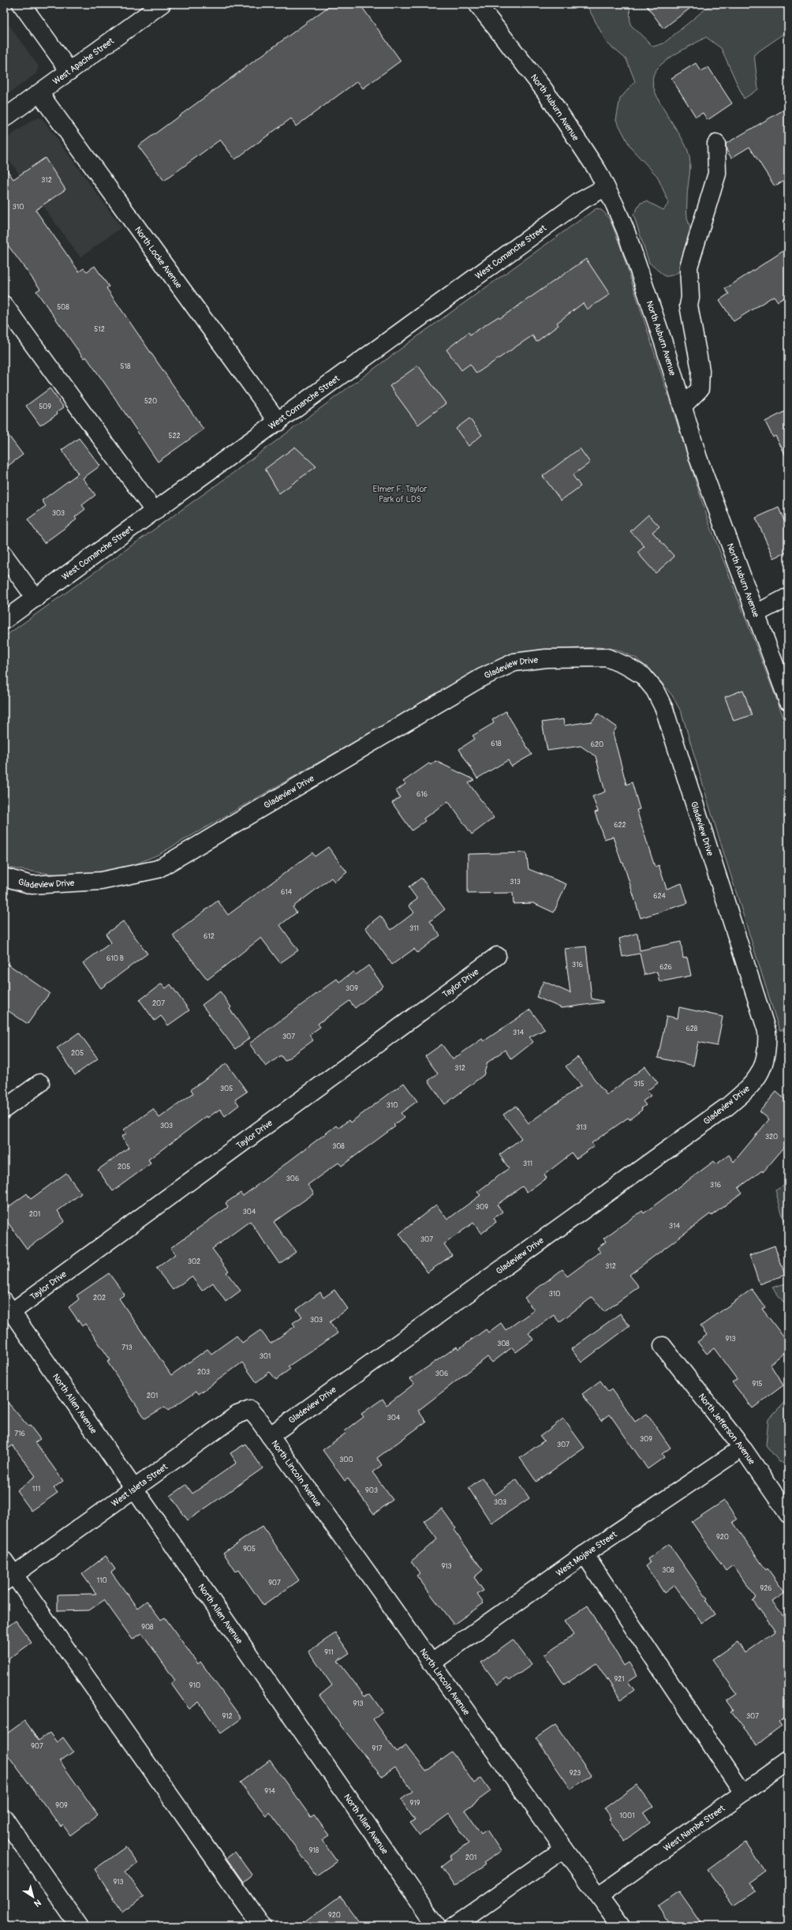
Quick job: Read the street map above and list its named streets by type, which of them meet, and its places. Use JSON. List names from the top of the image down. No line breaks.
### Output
{"streets":{"street":["West Apache Street","North Auburn Avenue","West Comanche Street","North Locke Avenue","Gladeview Drive","Taylor Drive","North Allen Avenue","North Jefferson Avenue","North Lincoln Avenue","West Isleta Street","West Mojave Street","West Nambe Street"]},"crossings":[["West Apache Street","North Locke Avenue"],["North Auburn Avenue","West Comanche Street"],["West Comanche Street","North Locke Avenue"],["Gladeview Drive","North Lincoln Avenue"],["Gladeview Drive","West Isleta Street"],["Taylor Drive","North Allen Avenue"],["North Allen Avenue","West Isleta Street"],["North Jefferson Avenue","West Mojave Street"],["North Lincoln Avenue","West Isleta Street"],["North Lincoln Avenue","West Mojave Street"],["North Lincoln Avenue","West Nambe Street"]],"parks":["Elmer F. Taylor Park of LDS"],"house_numbers":["312","310","508","512","518","520","509","522","303","618","620","616","622","313","614","624","311","612","610 B","316","626","309","207","628","314","307","205","312","315","305","310","303","313","320","308","311","205","306","316","309","304","201","314","307","302","312","310","202","303","913","308","713","301","203","306","915","201","304","716","309","307","300","111","903","303","920","905","913","308","110","907","926","908","911","921","910","913","912","307","907","917","923","914","919","909","1001","918","201","913","920"],"north":"bottom right"}
